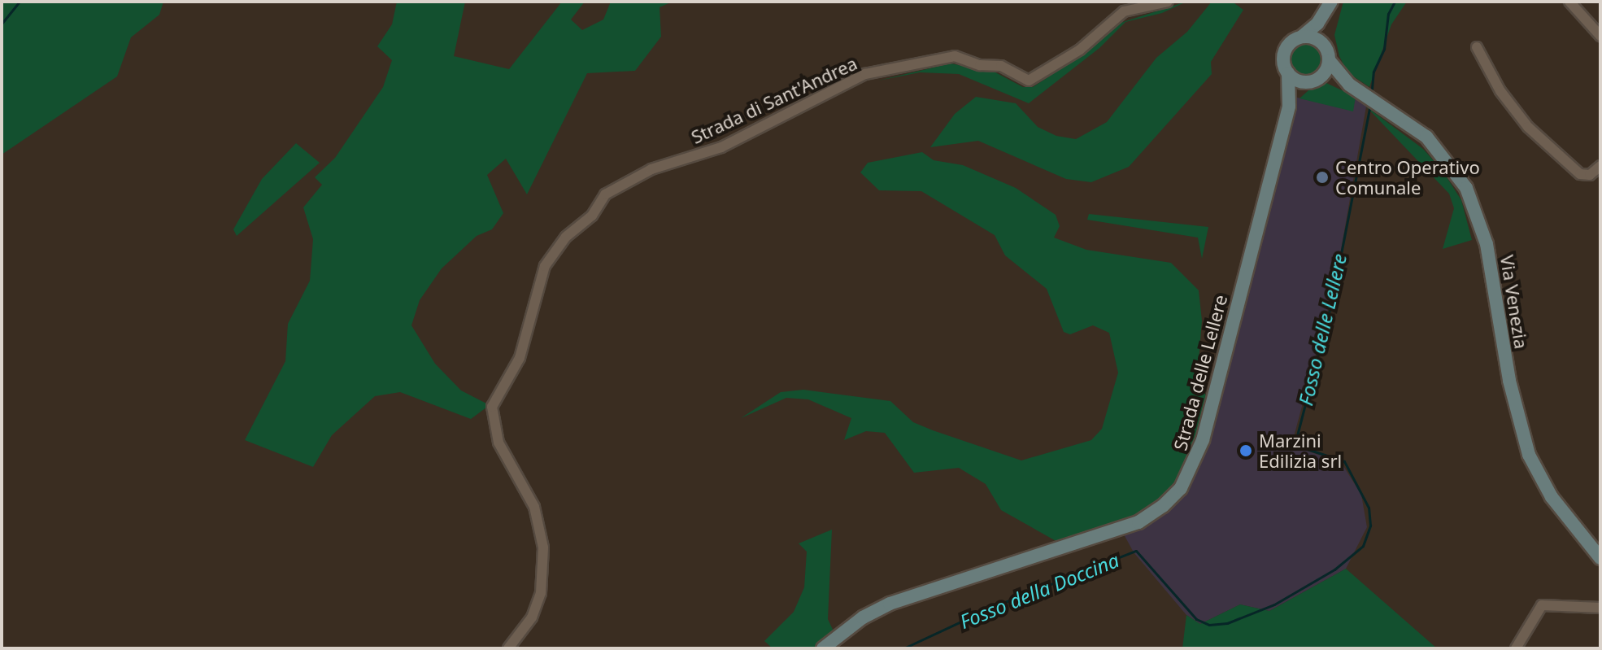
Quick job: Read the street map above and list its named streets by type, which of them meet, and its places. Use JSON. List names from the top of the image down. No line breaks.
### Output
{"streets":{"street":["Strada di Sant'Andrea","Via Venezia","Strada delle Lellere"]},"crossings":[["Via Venezia","Strada delle Lellere"]],"water":["Fosso delle Lellere","Fosso della Doccina"],"places":["Centro Operativo Comunale","Marzini Edilizia srl"]}
